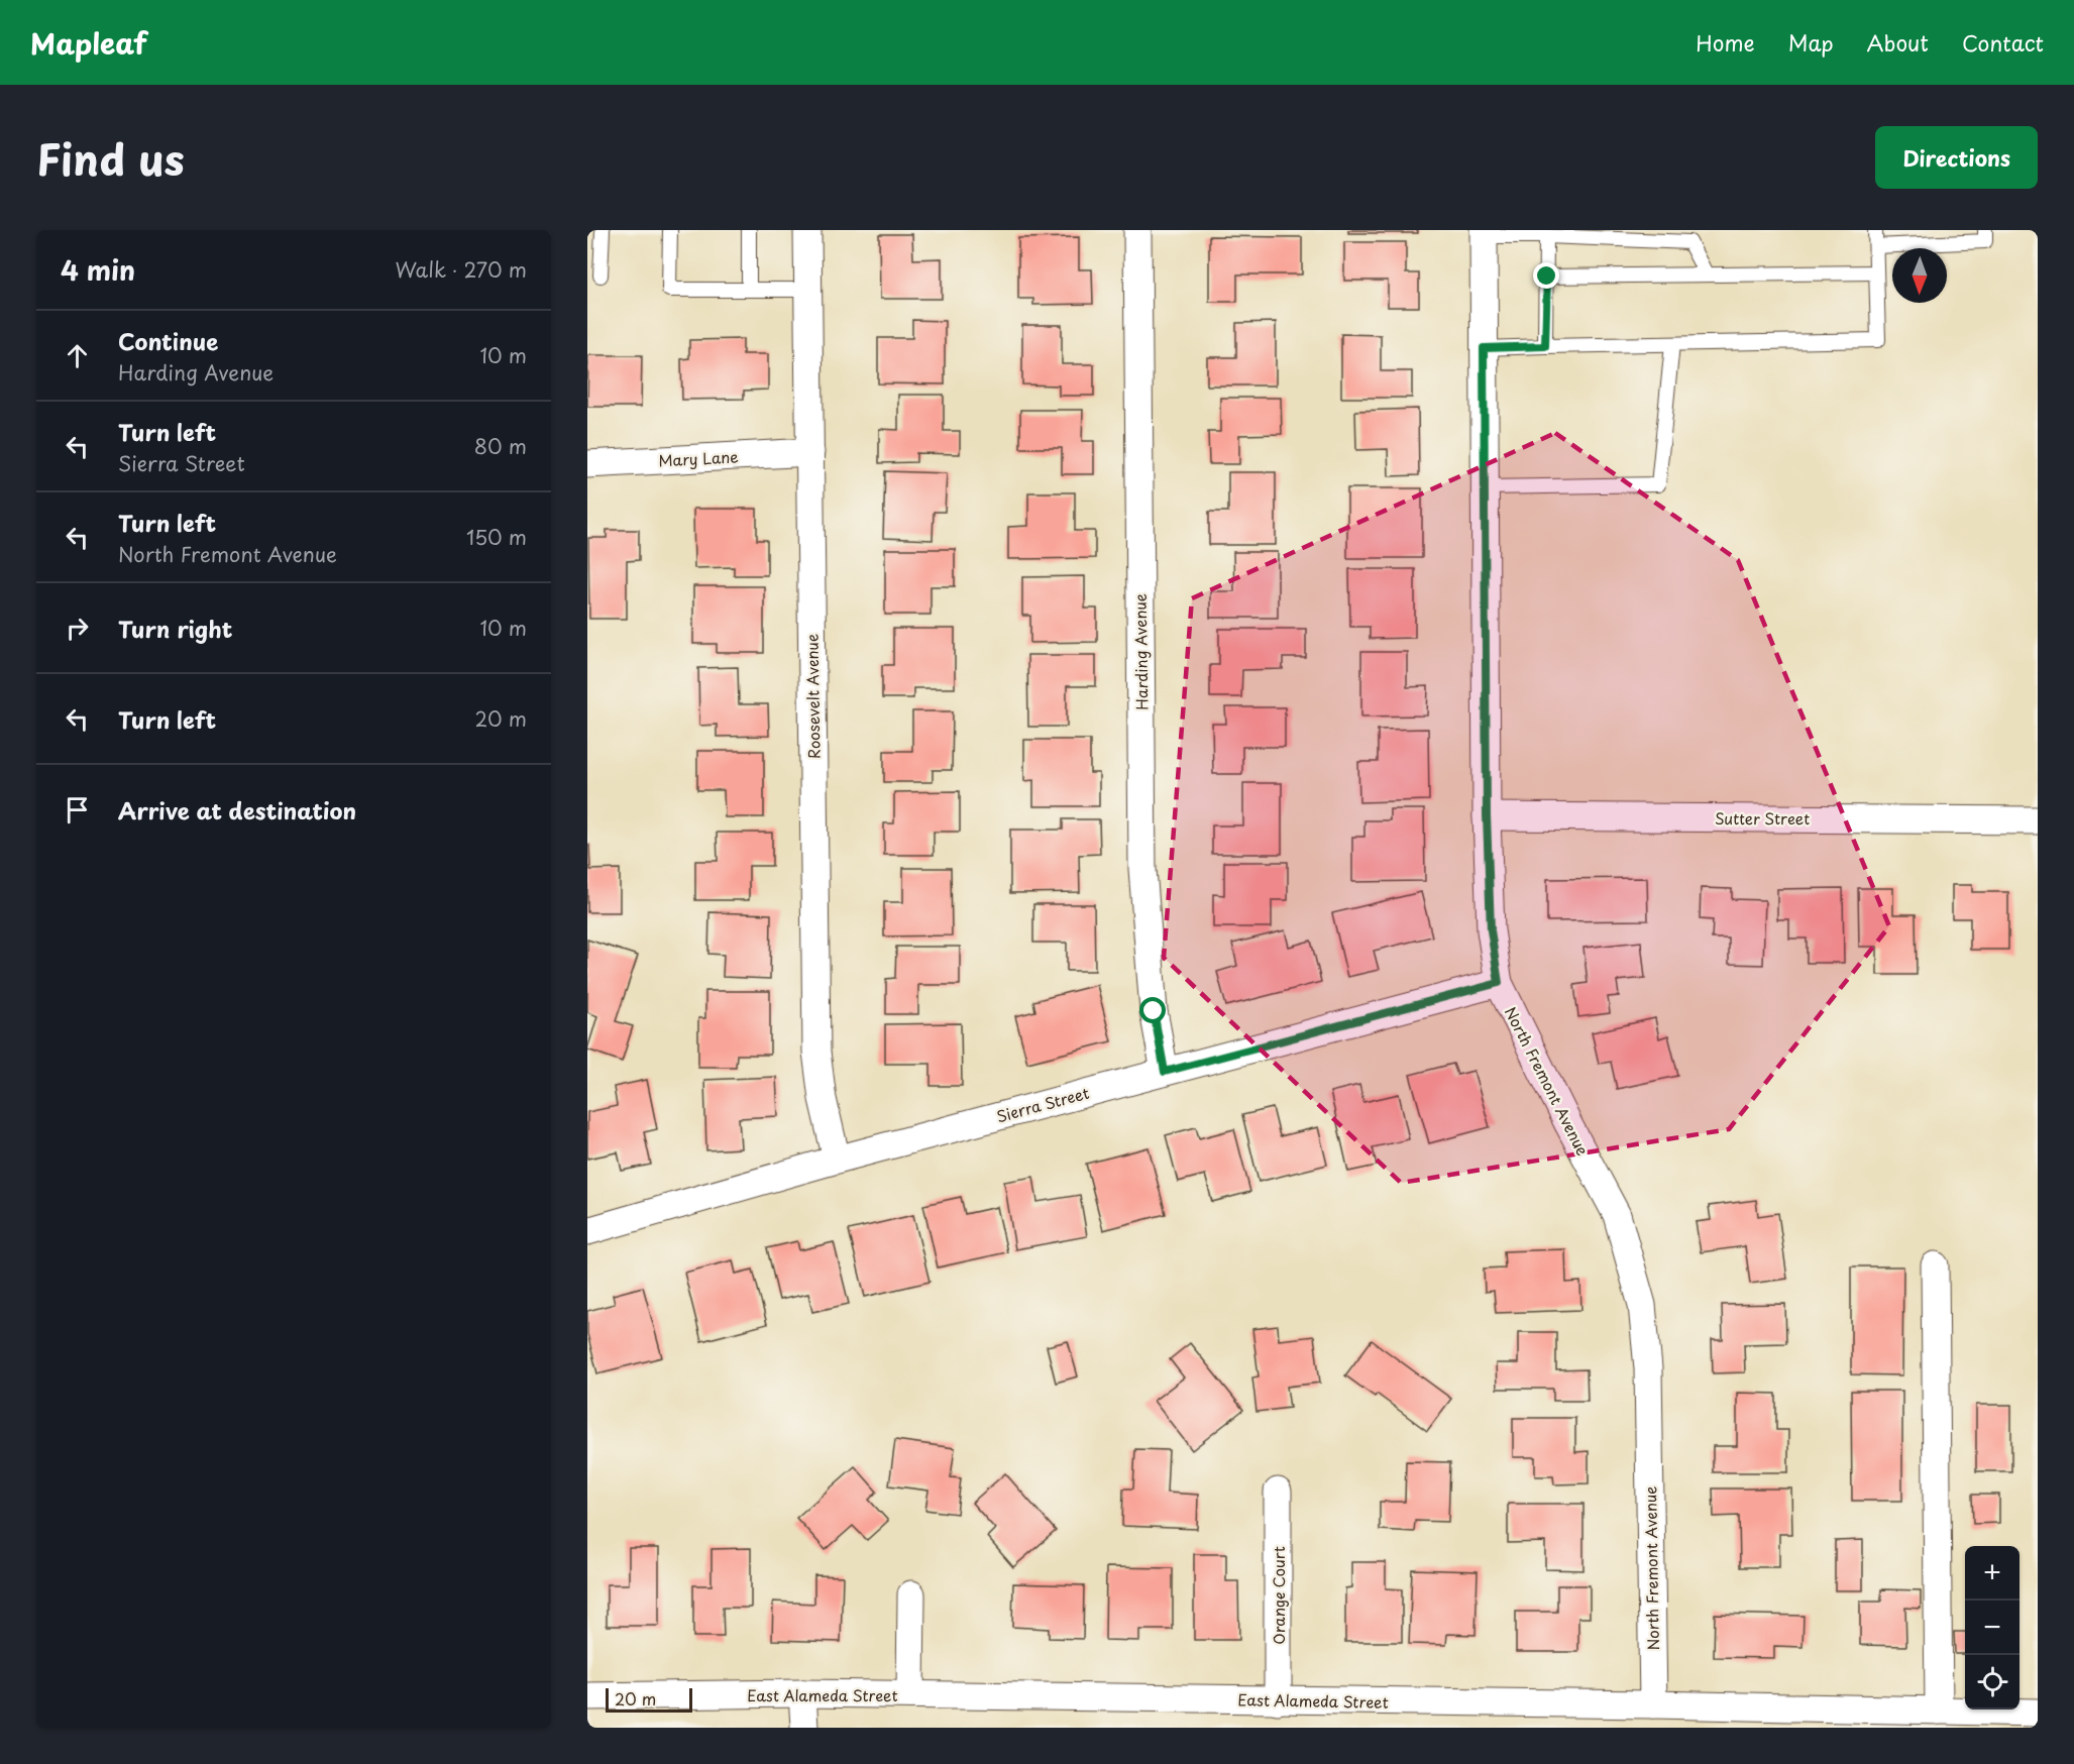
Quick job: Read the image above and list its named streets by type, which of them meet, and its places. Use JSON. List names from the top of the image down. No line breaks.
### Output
{"streets":{"street":["Mary Lane","Harding Avenue","Roosevelt Avenue","Sutter Street","North Fremont Avenue","Sierra Street","Orange Court","East Alameda Street"]},"crossings":[["Mary Lane","Roosevelt Avenue"],["Harding Avenue","Sierra Street"],["Roosevelt Avenue","Sierra Street"],["Sutter Street","North Fremont Avenue"],["North Fremont Avenue","Sierra Street"],["North Fremont Avenue","East Alameda Street"],["Orange Court","East Alameda Street"]],"scale_bar":"20 m","north":"bottom","page":{"header":"Mapleaf","nav":["Home","Map","About","Contact"],"title":"Find us","buttons":"Directions","heading":["4 min","Walk · 270 m"],"list":[["Continue","Harding Avenue","10 m"],["Turn left","Sierra Street","80 m"],["Turn left","North Fremont Avenue","150 m"],["Turn right","10 m"],["Turn left","20 m"],"Arrive at destination"],"map_buttons":["+","−"],"scale":"20 m"}}
